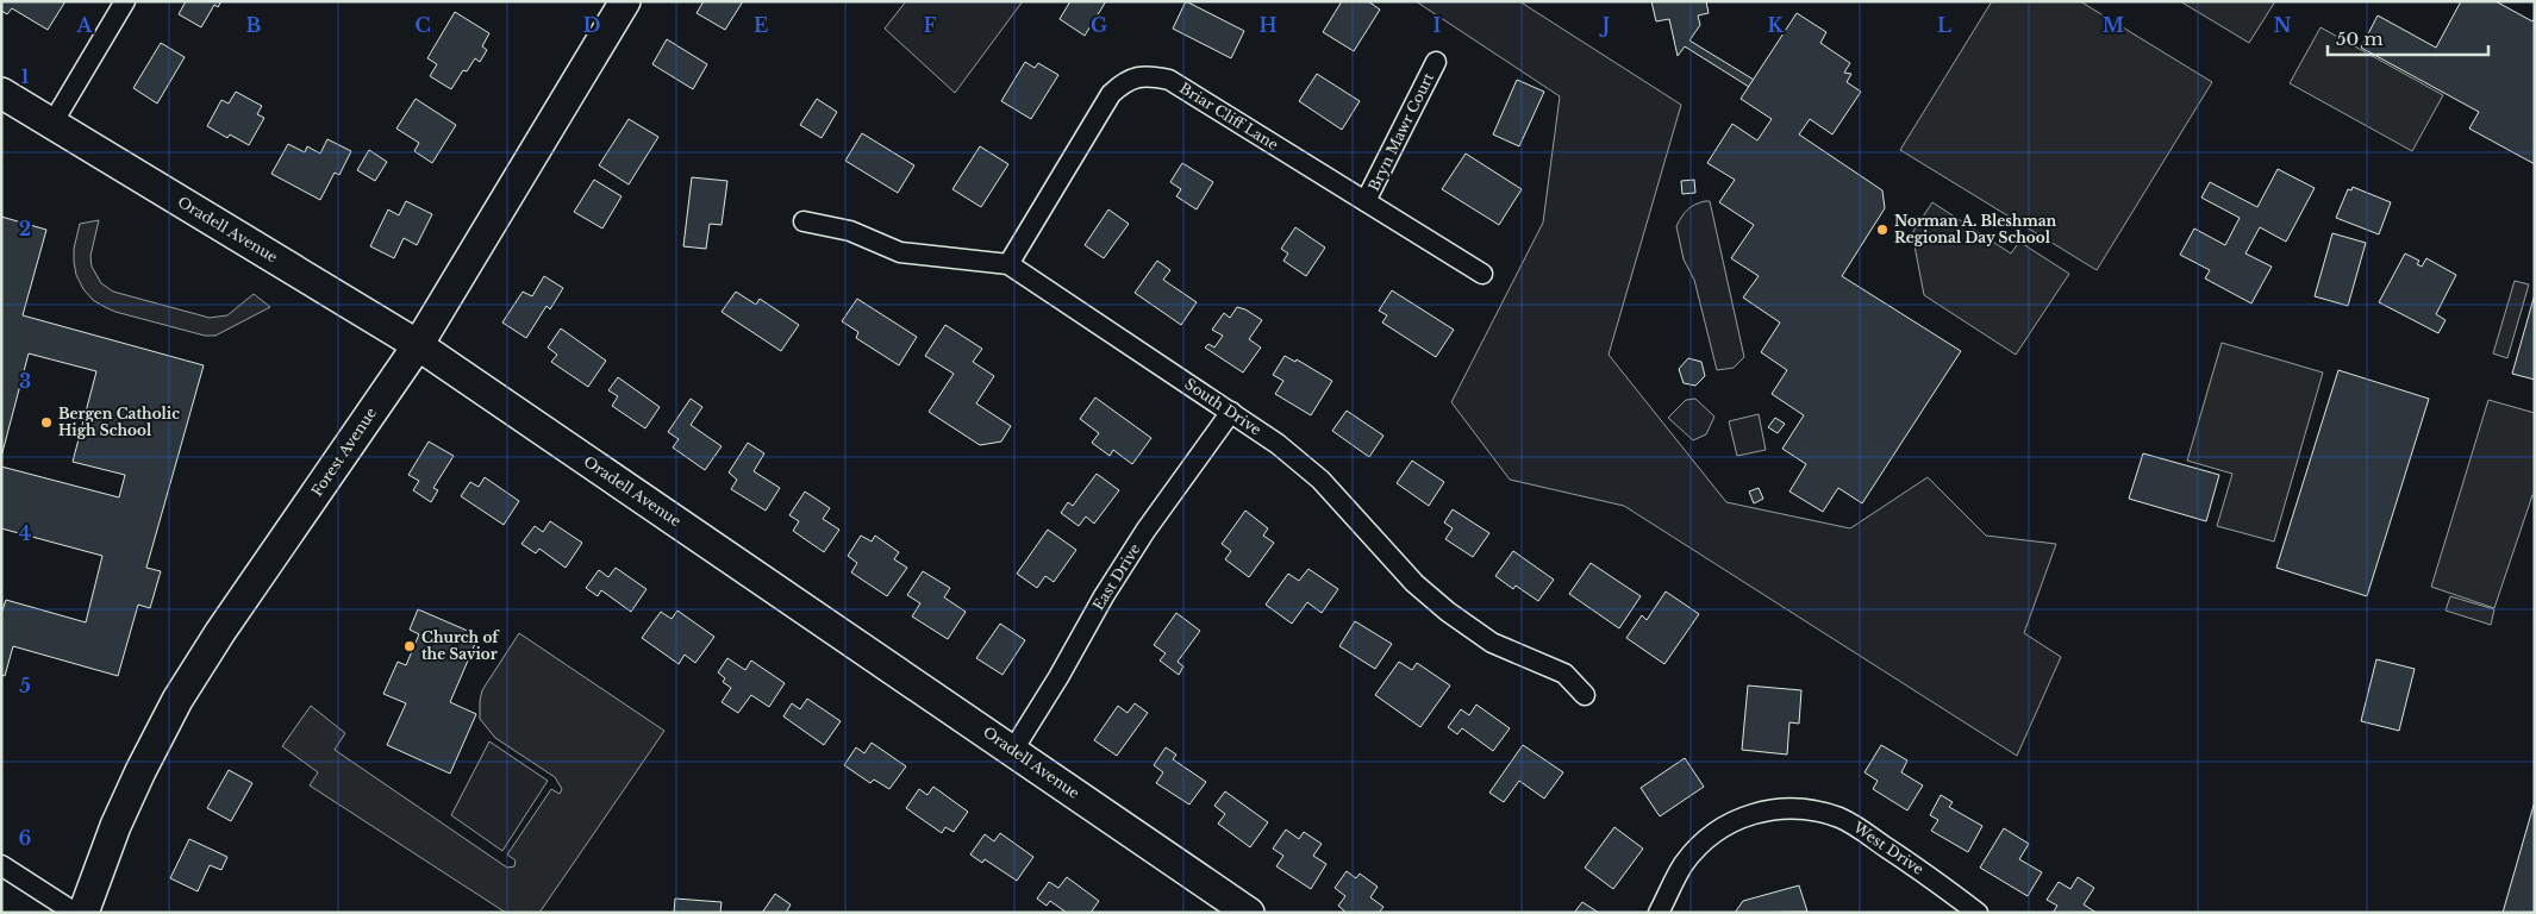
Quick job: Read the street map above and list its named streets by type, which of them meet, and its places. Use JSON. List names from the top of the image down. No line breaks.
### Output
{"streets":{"main road":["Oradell Avenue","Forest Avenue"],"street":["Briar Cliff Lane","Bryn Mawr Court","South Drive","East Drive","West Drive"]},"crossings":[["Briar Cliff Lane","Bryn Mawr Court"],["Briar Cliff Lane","South Drive"],["Oradell Avenue","Forest Avenue"],["Oradell Avenue","East Drive"],["South Drive","East Drive"]],"places":["Norman A. Bleshman Regional Day School","Bergen Catholic High School","Church of the Savior"],"scale_bar":"50 m","grid":{"columns":["A","B","C","D","E","F","G","H","I","J","K","L","M","N"],"rows":["1","2","3","4","5","6"]}}
